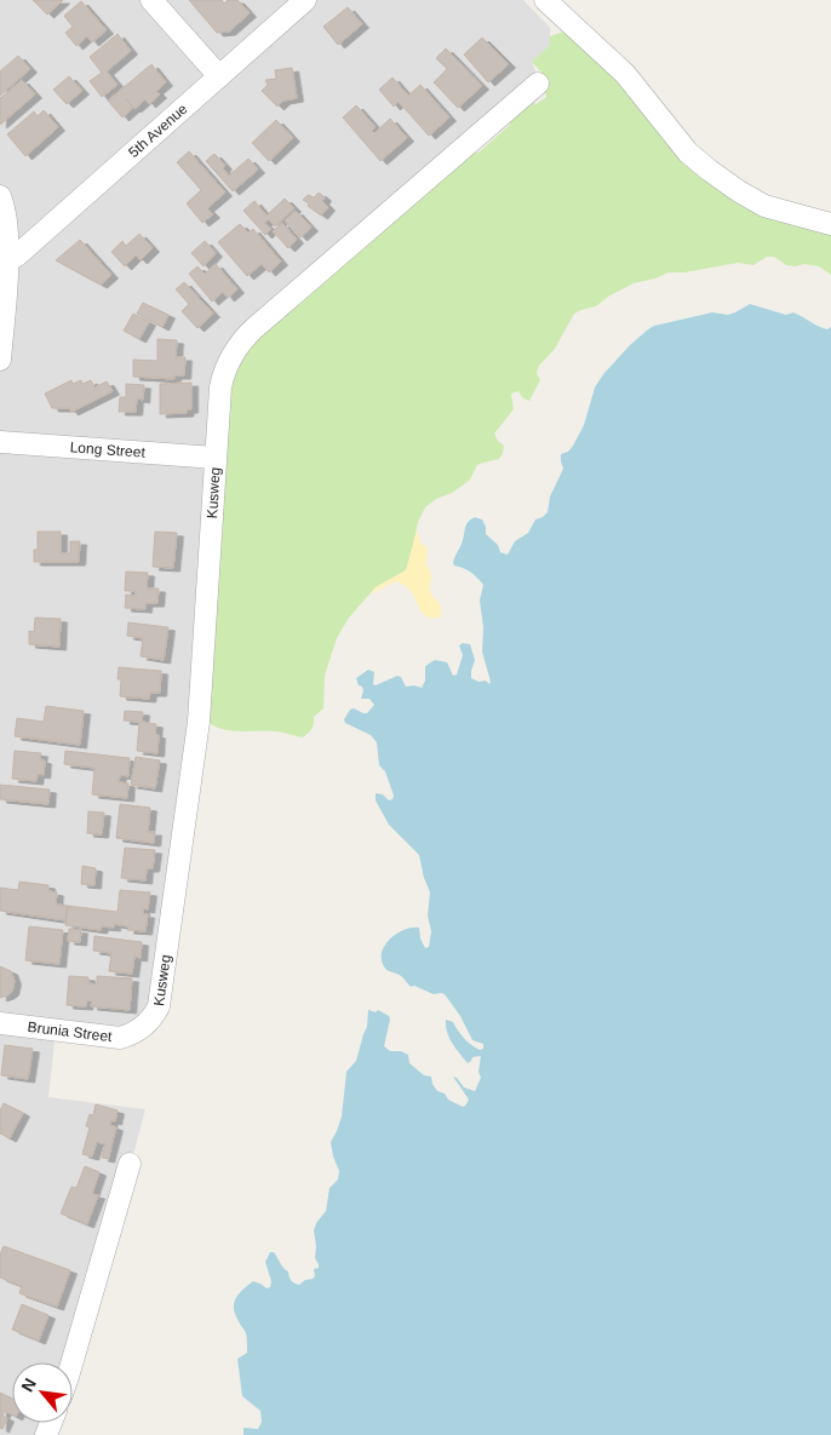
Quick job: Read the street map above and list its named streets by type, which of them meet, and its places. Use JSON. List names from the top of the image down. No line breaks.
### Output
{"streets":{"street":["5th Avenue","Long Street","Kusweg","Brunia Street"]},"crossings":[["Long Street","Kusweg"],["Kusweg","Brunia Street"]],"north":"top left"}
